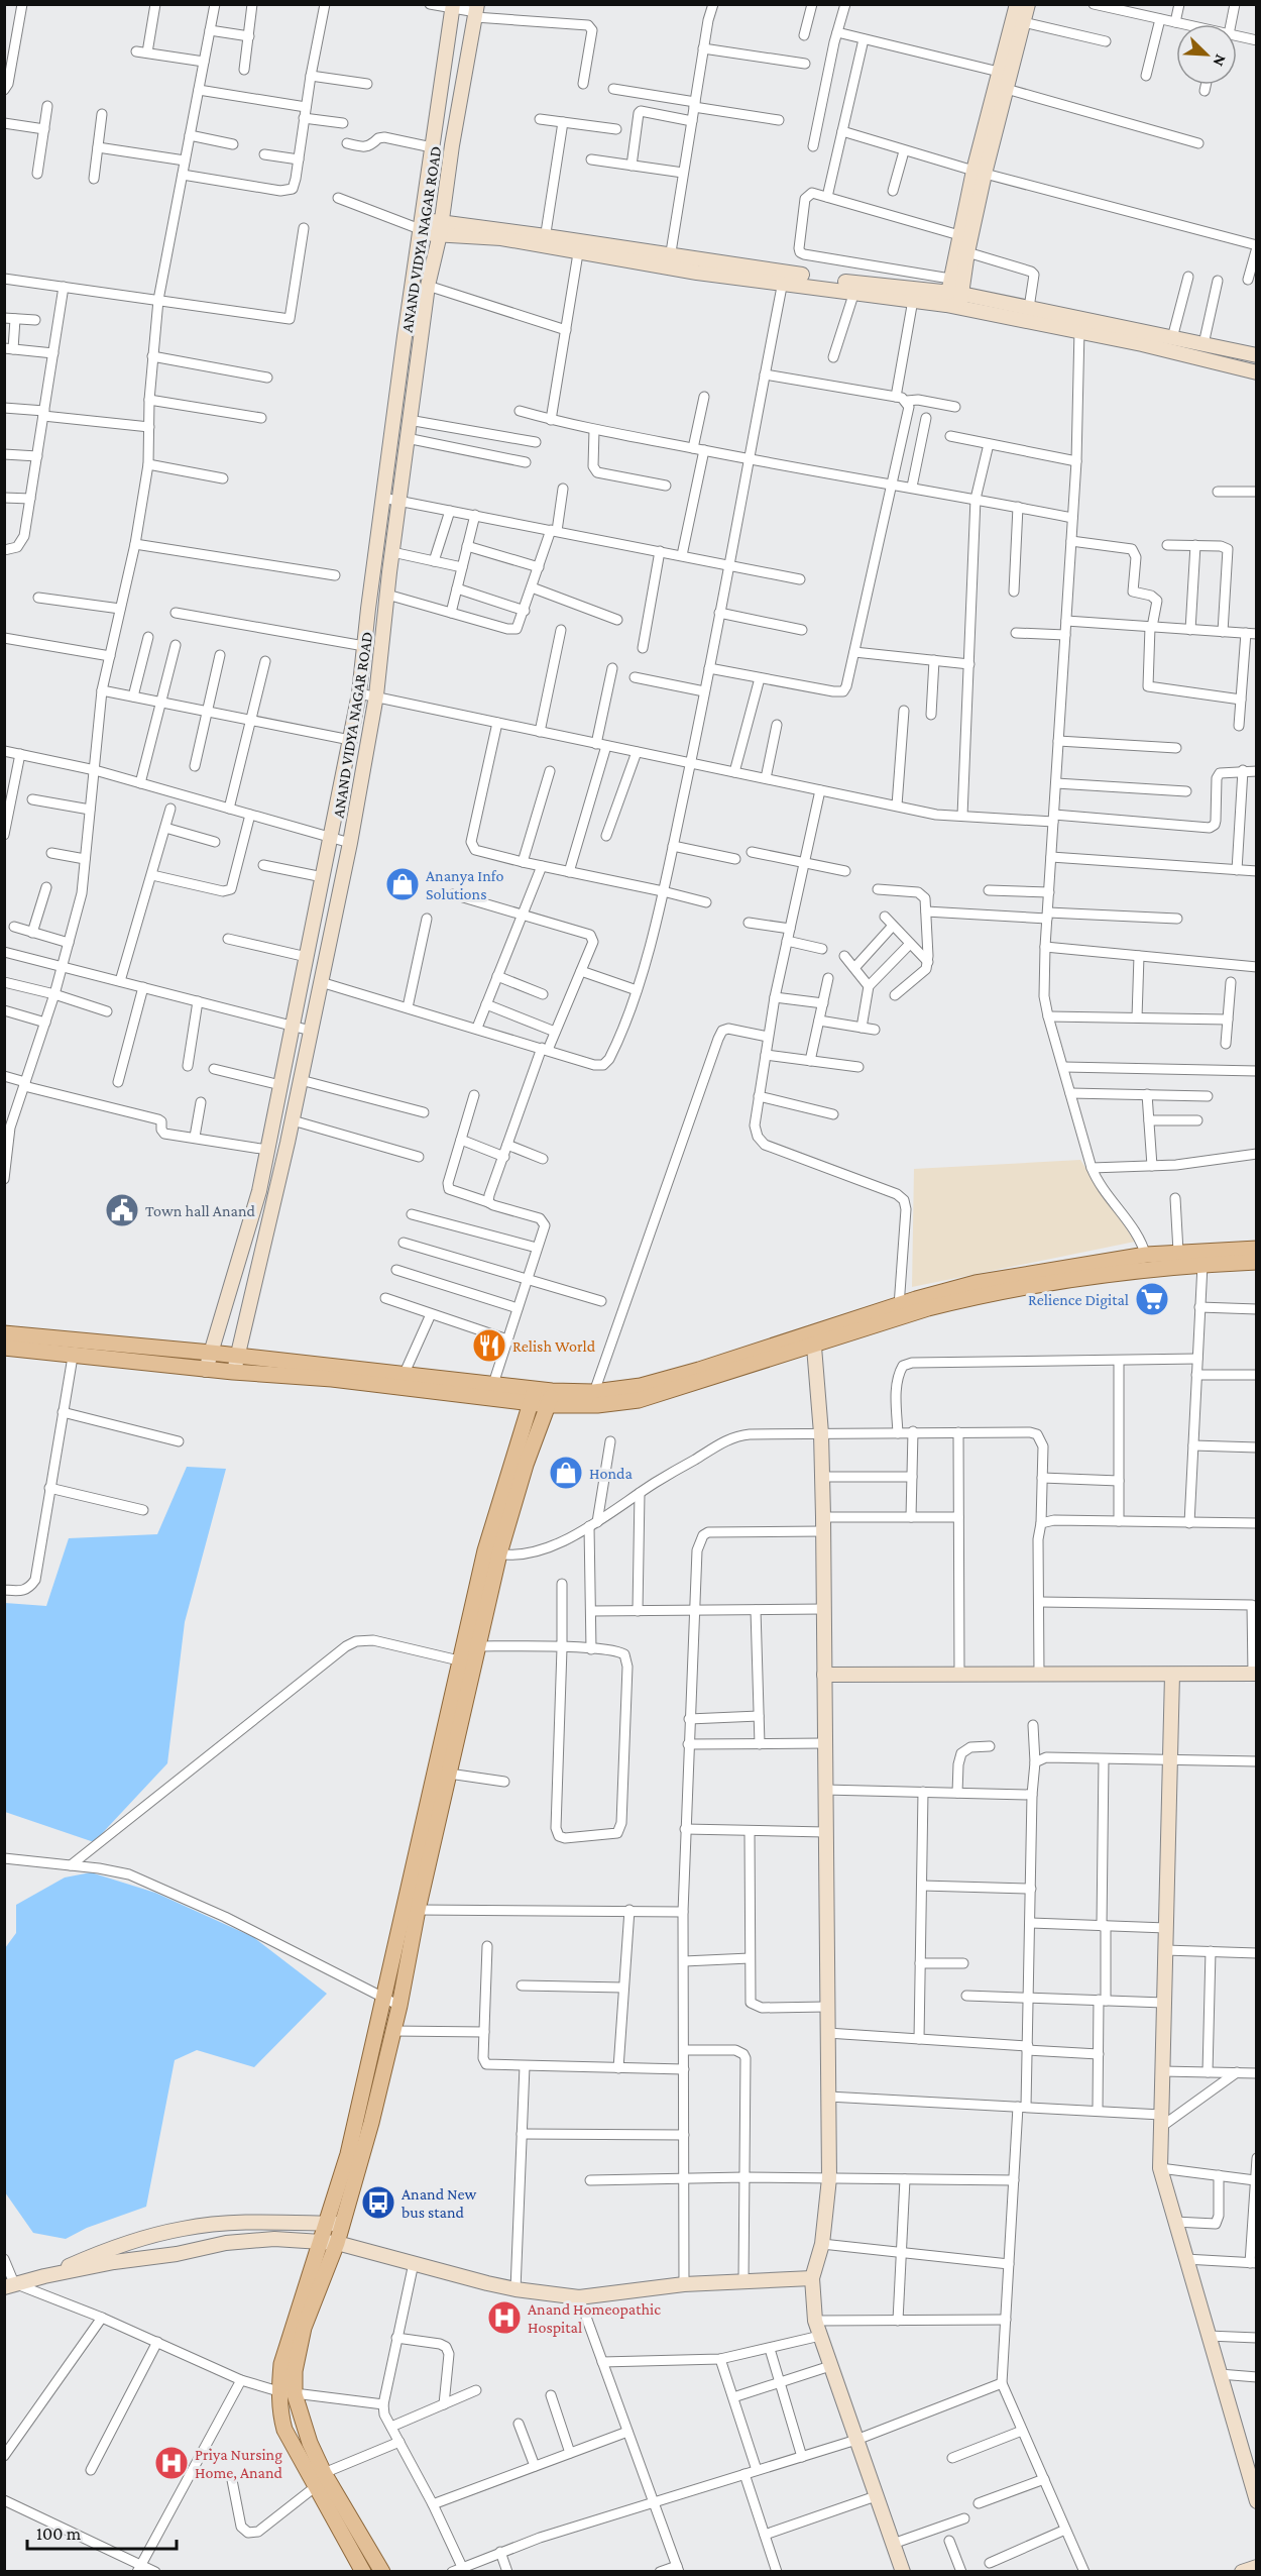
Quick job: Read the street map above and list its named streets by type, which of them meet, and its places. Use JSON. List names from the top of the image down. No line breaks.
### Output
{"streets":{"street":["ANAND VIDYA NAGAR ROAD"]},"places":{"shop":["Ananya Info Solutions","Honda"],"public building":["Town hall Anand"],"supermarket":["Relience Digital"],"restaurant":["Relish World"],"bus stop":["Anand New bus stand"],"hospital":["Anand Homeopathic Hospital","Priya Nursing Home, Anand"]},"scale_bar":"100 m","north":"bottom right"}
